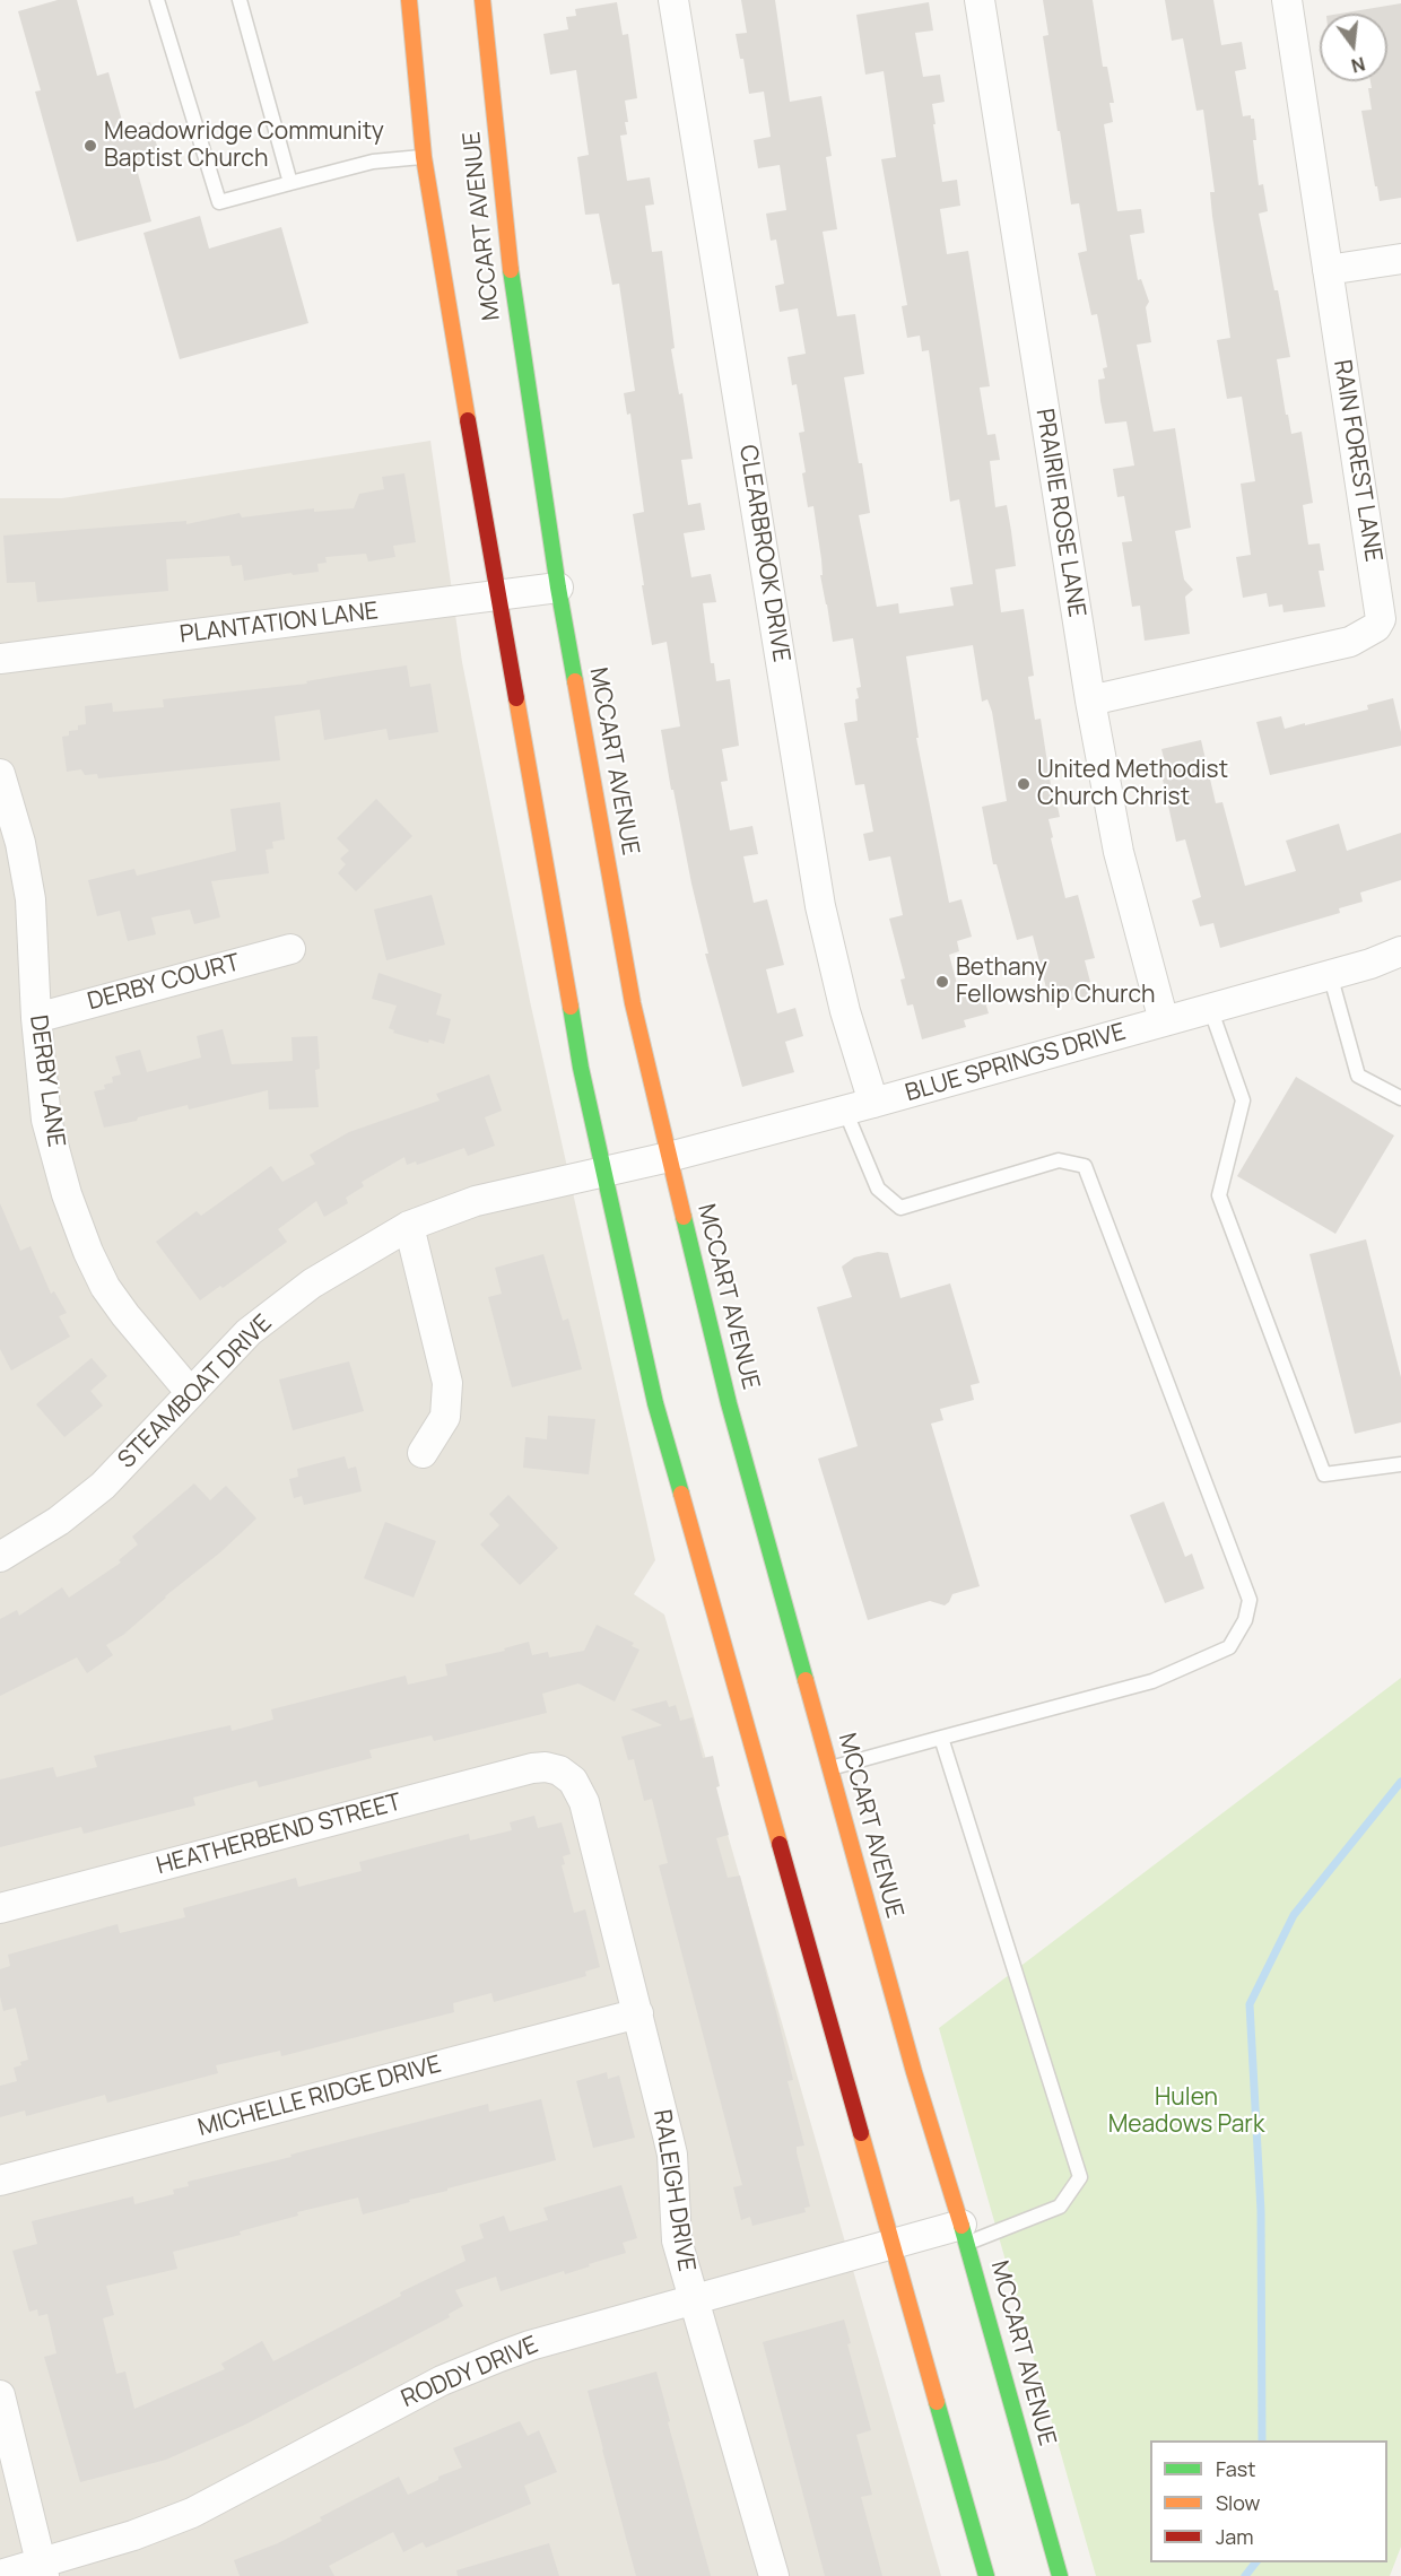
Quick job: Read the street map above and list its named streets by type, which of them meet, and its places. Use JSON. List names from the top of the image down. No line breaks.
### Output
{"streets":{"main road":["MCCART AVENUE"],"street":["RAIN FOREST LANE","PRAIRIE ROSE LANE","CLEARBROOK DRIVE","PLANTATION LANE","DERBY COURT","BLUE SPRINGS DRIVE","DERBY LANE","STEAMBOAT DRIVE","HEATHERBEND STREET","MICHELLE RIDGE DRIVE","RALEIGH DRIVE","RODDY DRIVE"]},"crossings":[["MCCART AVENUE","PLANTATION LANE"],["MCCART AVENUE","BLUE SPRINGS DRIVE"],["MCCART AVENUE","STEAMBOAT DRIVE"],["MCCART AVENUE","RODDY DRIVE"],["RAIN FOREST LANE","PRAIRIE ROSE LANE"],["PRAIRIE ROSE LANE","BLUE SPRINGS DRIVE"],["CLEARBROOK DRIVE","BLUE SPRINGS DRIVE"],["DERBY COURT","DERBY LANE"],["BLUE SPRINGS DRIVE","STEAMBOAT DRIVE"],["DERBY LANE","STEAMBOAT DRIVE"],["HEATHERBEND STREET","RALEIGH DRIVE"],["MICHELLE RIDGE DRIVE","RALEIGH DRIVE"],["RALEIGH DRIVE","RODDY DRIVE"]],"parks":["Hulen Meadows Park"],"places":["Meadowridge Community Baptist Church","United Methodist Church Christ","Bethany Fellowship Church"],"legend":["Fast","Slow","Jam"],"north":"bottom"}
